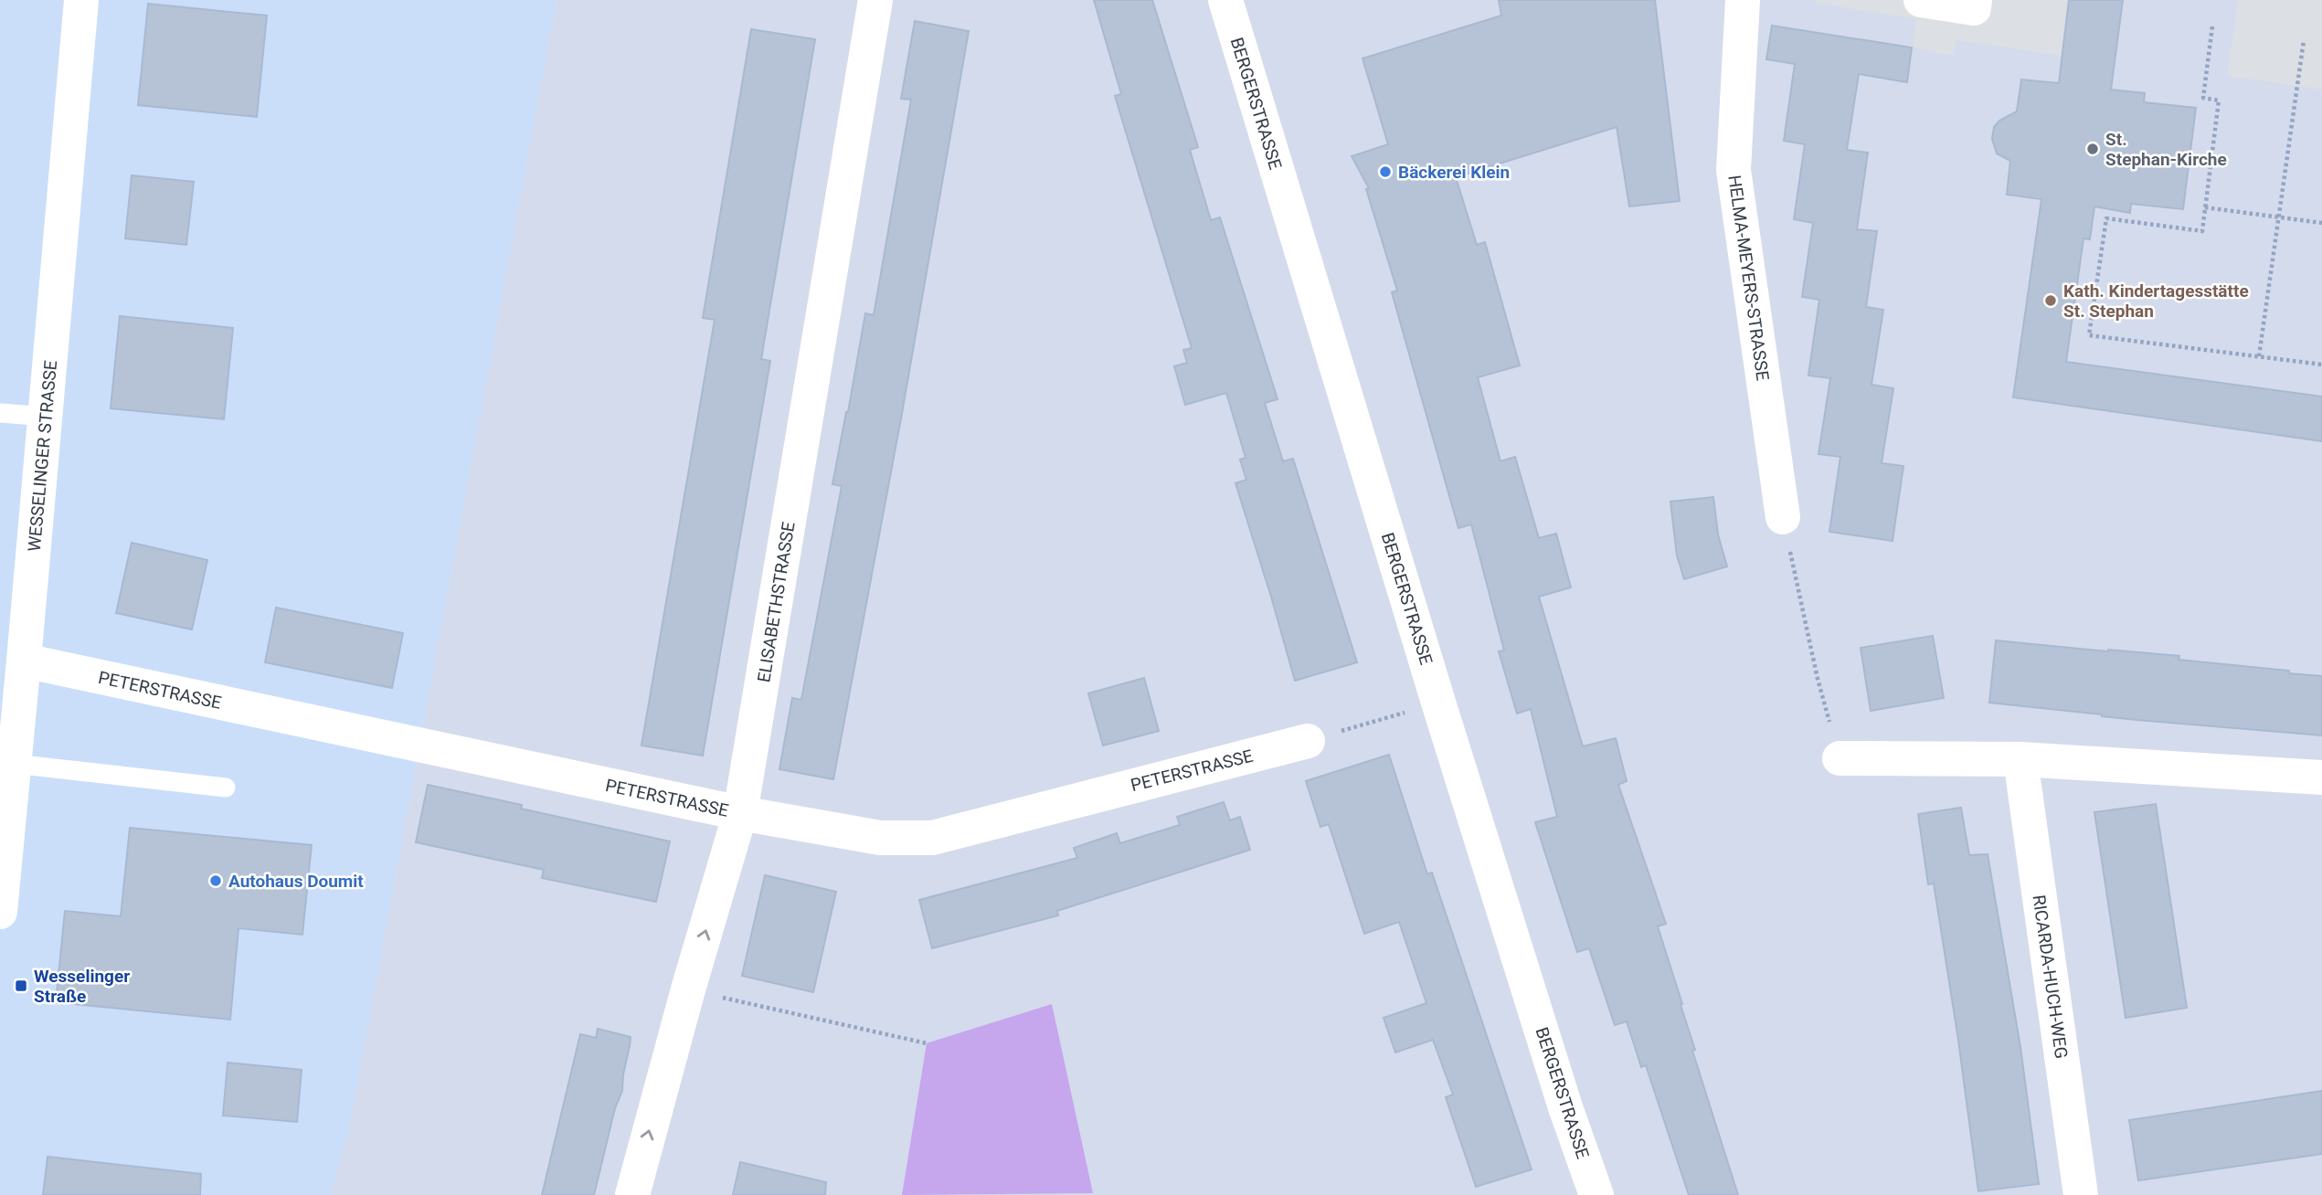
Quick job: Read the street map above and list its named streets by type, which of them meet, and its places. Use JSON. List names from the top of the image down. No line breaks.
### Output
{"streets":{"street":["BERGERSTRASSE","HELMA-MEYERS-STRASSE","WESSELINGER STRASSE","ELISABETHSTRASSE","PETERSTRASSE","RICARDA-HUCH-WEG"]},"crossings":[["WESSELINGER STRASSE","PETERSTRASSE"],["ELISABETHSTRASSE","PETERSTRASSE"]],"places":{"other":["St. Stephan-Kirche","Bäckerei Klein","Kath. Kindertagesstätte St. Stephan","Autohaus Doumit"],"transit":["Wesselinger Straße"]}}
